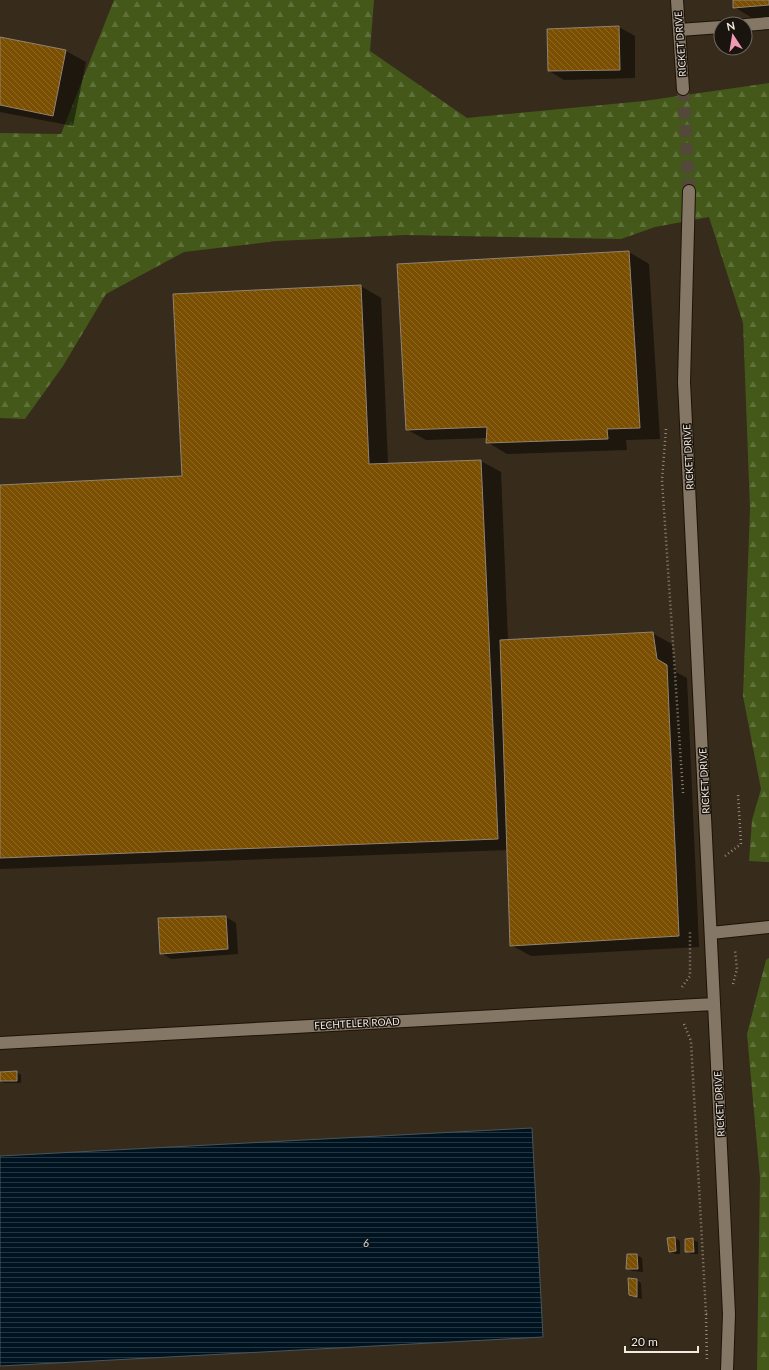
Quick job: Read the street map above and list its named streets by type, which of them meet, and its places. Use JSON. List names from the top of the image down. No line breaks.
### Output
{"streets":{"street":["RICKET DRIVE","FECHTELER ROAD"]},"crossings":[["RICKET DRIVE","FECHTELER ROAD"]],"water":["6"],"scale_bar":"20 m","north":"top"}
